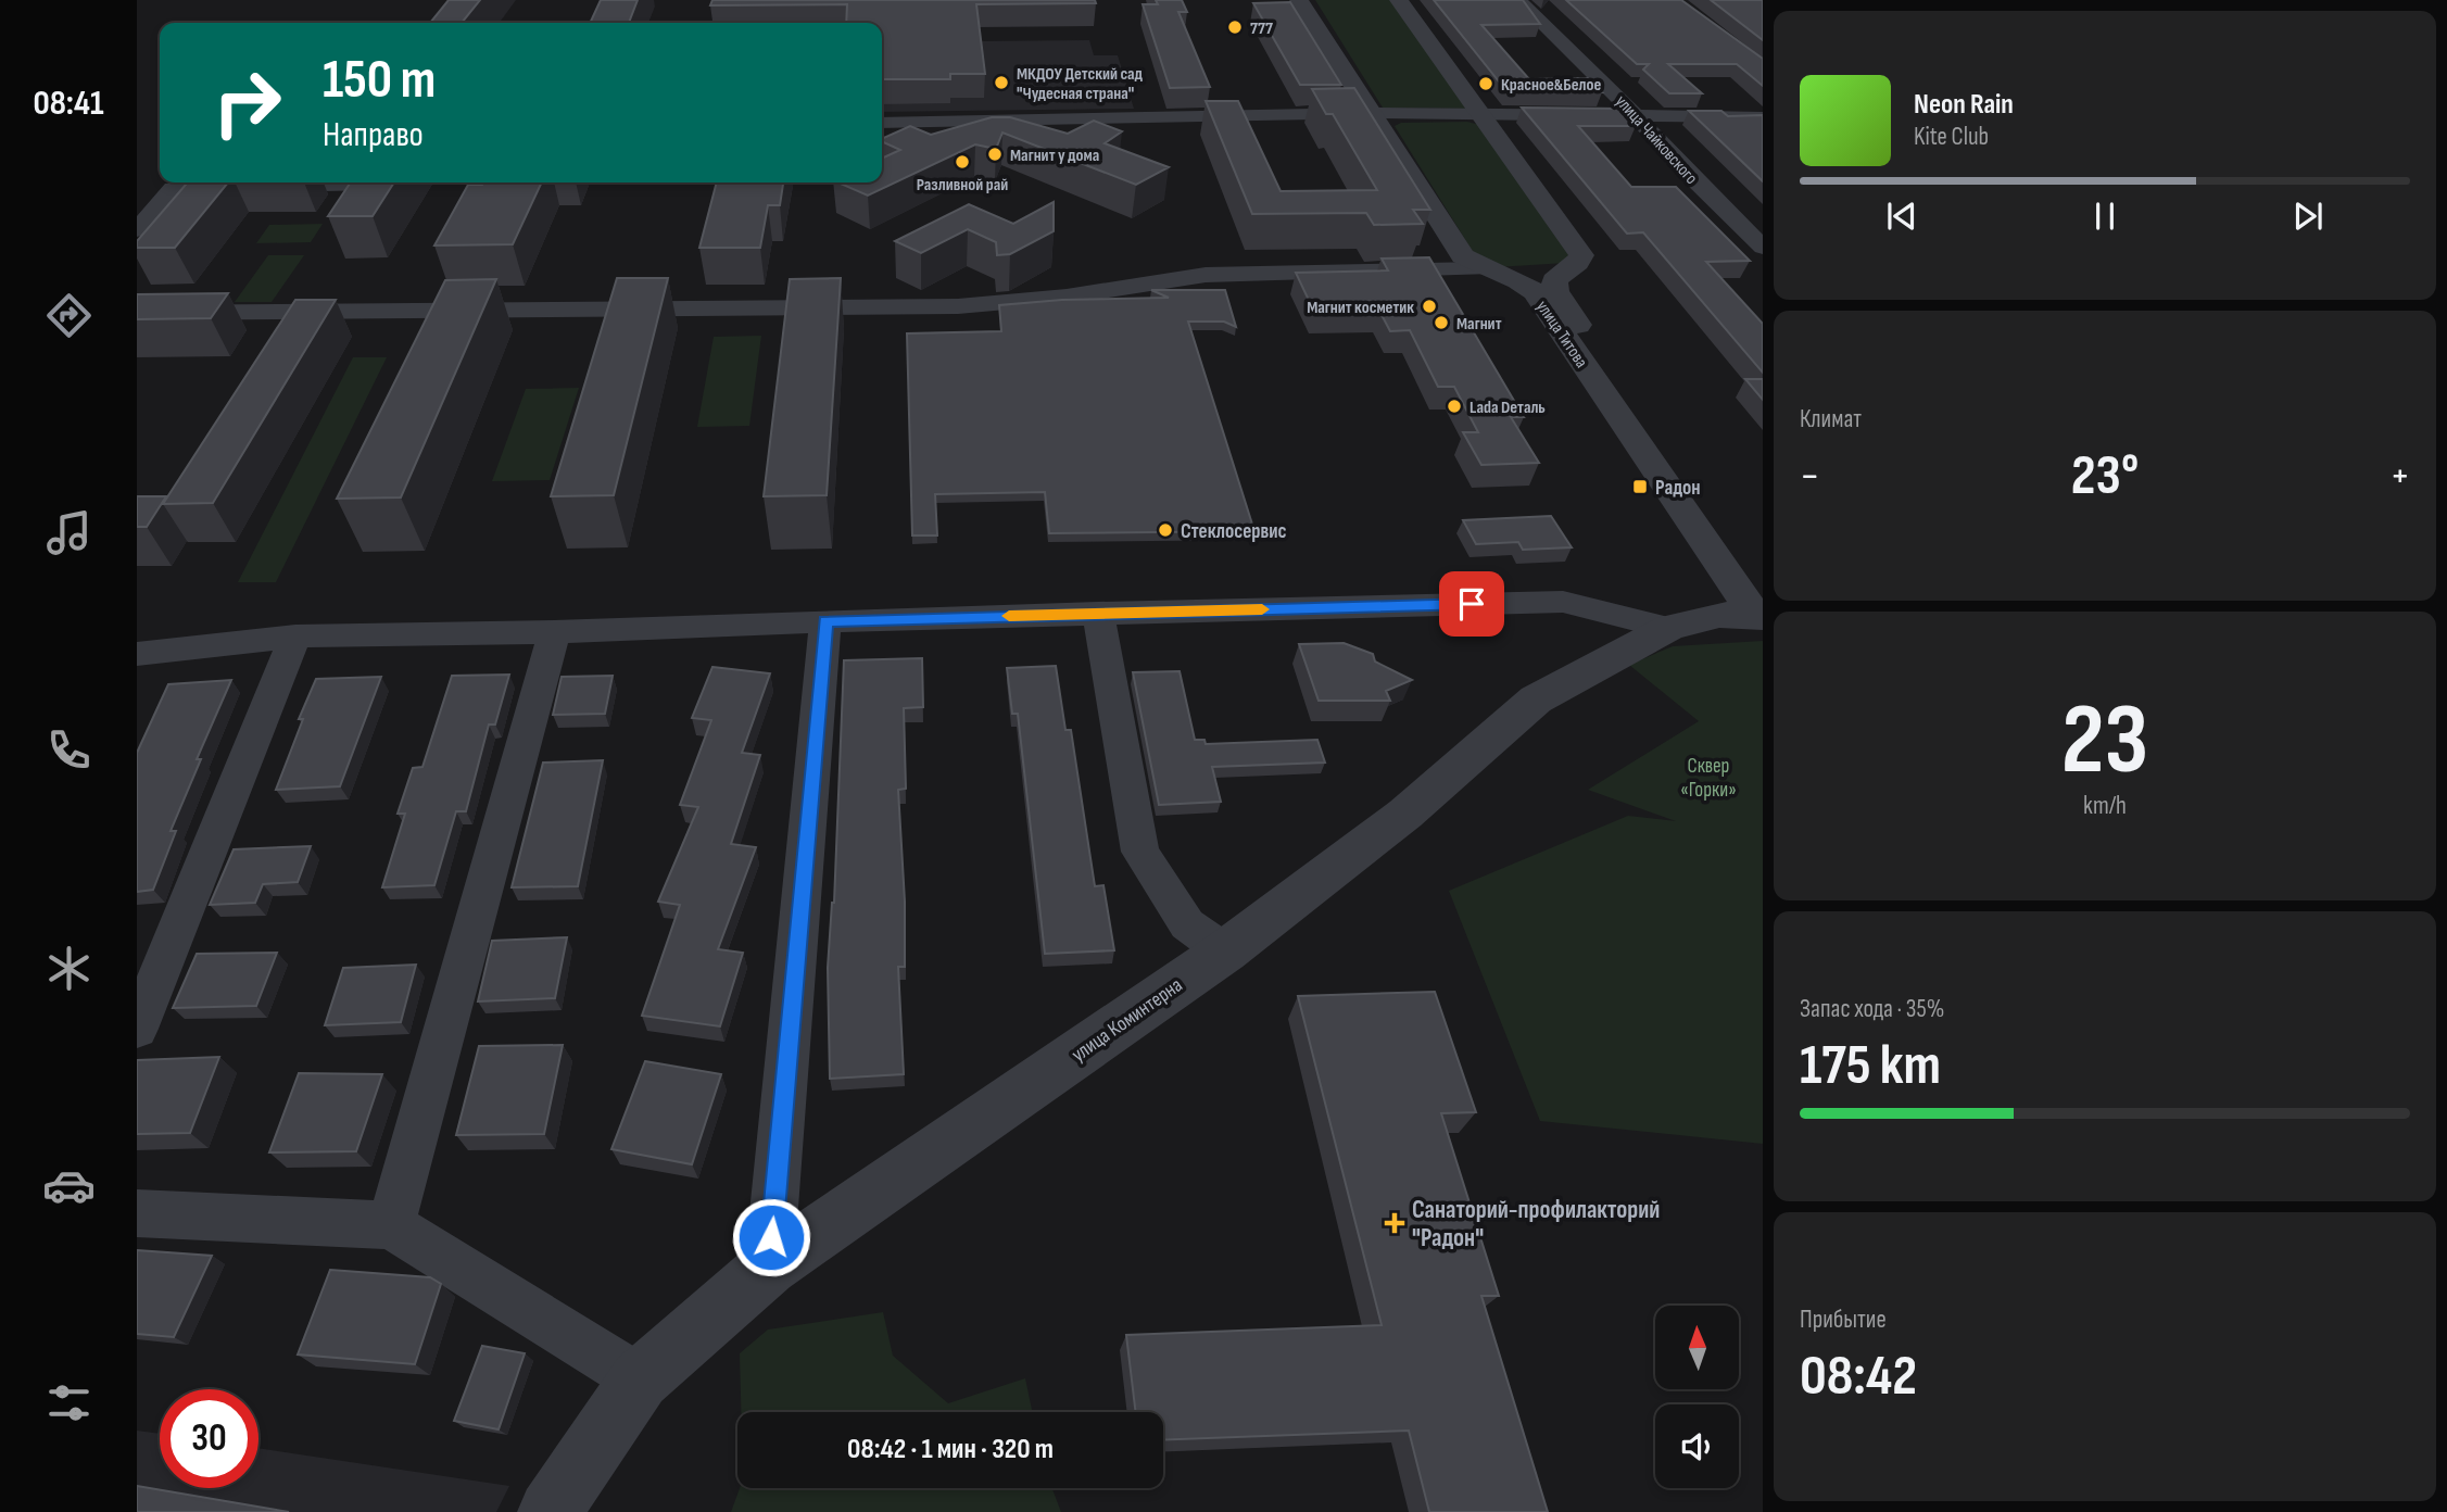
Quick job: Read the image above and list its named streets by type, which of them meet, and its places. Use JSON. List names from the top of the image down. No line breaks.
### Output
{"streets":{"street":["улица Чайковского","улица Титова","улица Коминтерна"]},"crossings":[["улица Титова","улица Коминтерна"]],"parks":["Сквер «Горки»"],"places":{"other":["777","МКДОУ Детский сад \"Чудесная страна\"","Красное&Белое","Магнит у дома","Разливной рай","Магнит косметик","Магнит","Lada Dеталь","Стеклосервис"],"transit":["Радон"],"health":["Санаторий-профилакторий \"Радон\""]},"north":"top","page":{"tabs":"08:41","turn":["150 m","Направо"],"song":["Neon Rain","Kite Club"],"tile":["Климат",["23","km/h"],["Запас хода · 35%","175 km"],["Прибытие","08:42"]],"heat":["−","23°","+"],"limit":"30","trip":"08:42 · 1 мин · 320 m"}}
